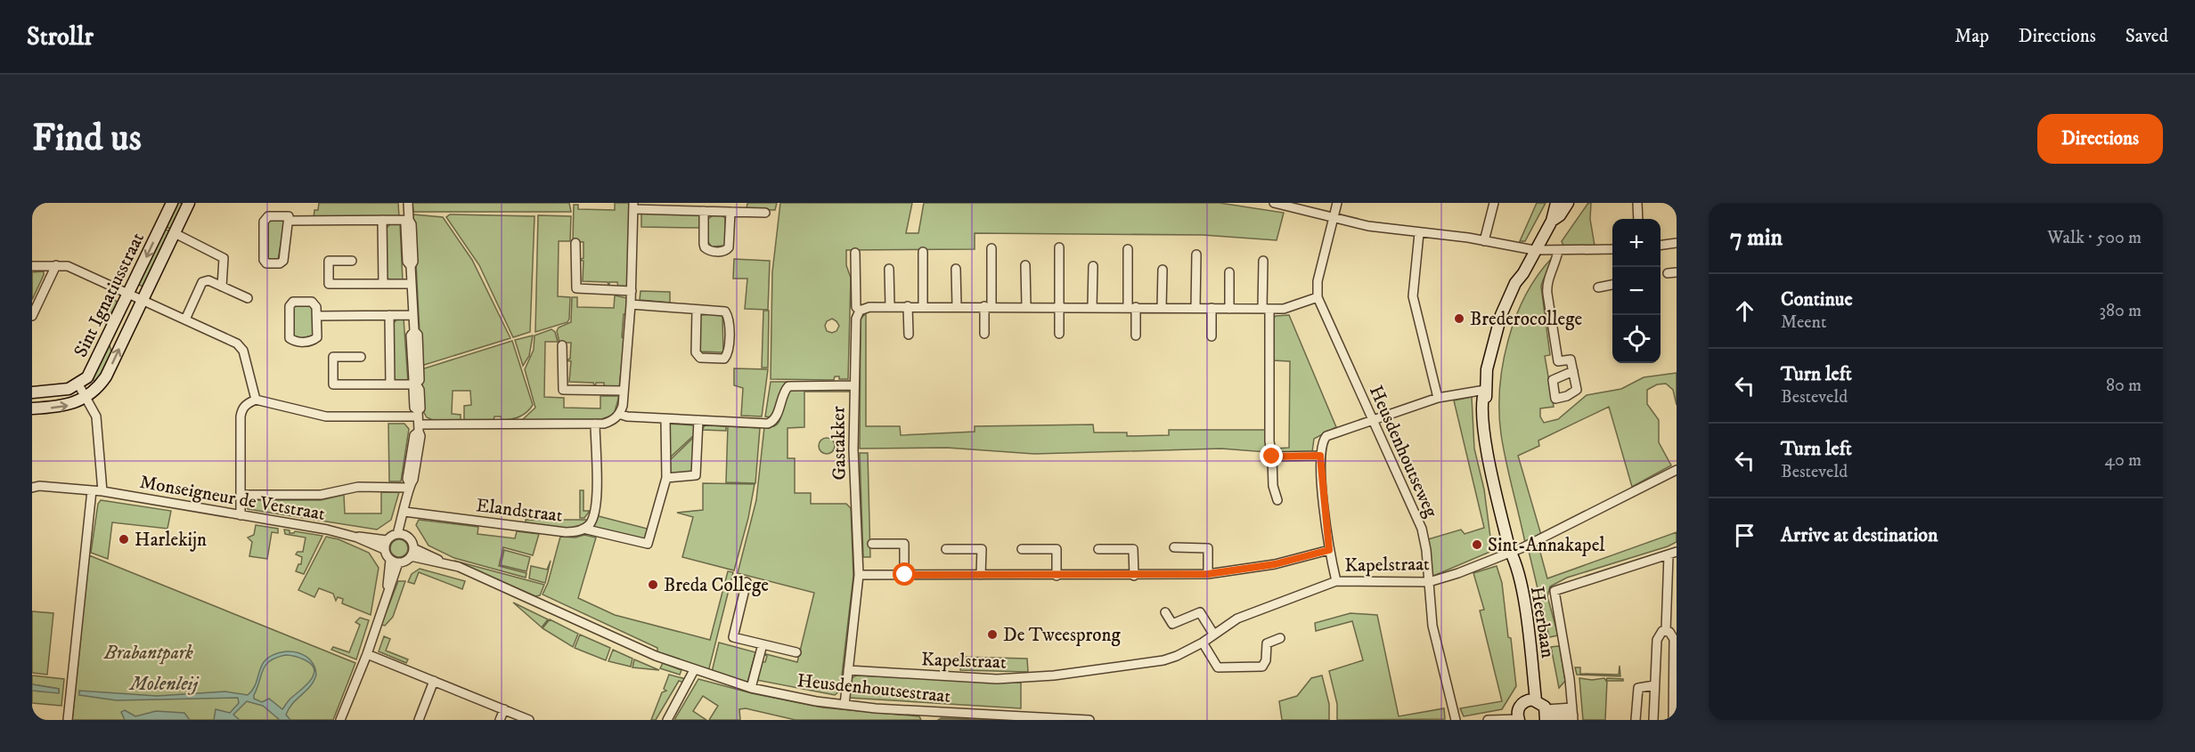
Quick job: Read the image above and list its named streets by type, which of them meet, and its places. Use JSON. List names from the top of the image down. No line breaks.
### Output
{"streets":{"street":["Sint Ignatiusstraat","Gastakker","Heusdenhoutseweg","Monseigneur de Vetstraat","Elandstraat","Kapelstraat","Heerbaan","Heusdenhoutsestraat"]},"crossings":[["Gastakker","Kapelstraat"],["Gastakker","Heusdenhoutsestraat"],["Heusdenhoutseweg","Kapelstraat"],["Monseigneur de Vetstraat","Heusdenhoutsestraat"],["Kapelstraat","Heerbaan"]],"water":["Molenleij"],"parks":["Brabantpark"],"places":["Brederocollege","Harlekijn","Sint-Annakapel","Breda College","De Tweesprong"],"page":{"header":"Strollr","nav":["Map","Directions","Saved"],"buttons":"Directions","title":"Find us","heading":["7 min","Walk · 500 m"],"map_buttons":["+","−"],"list":[["Continue","Meent","380 m"],["Turn left","Besteveld","80 m"],["Turn left","Besteveld","40 m"],"Arrive at destination"]}}
